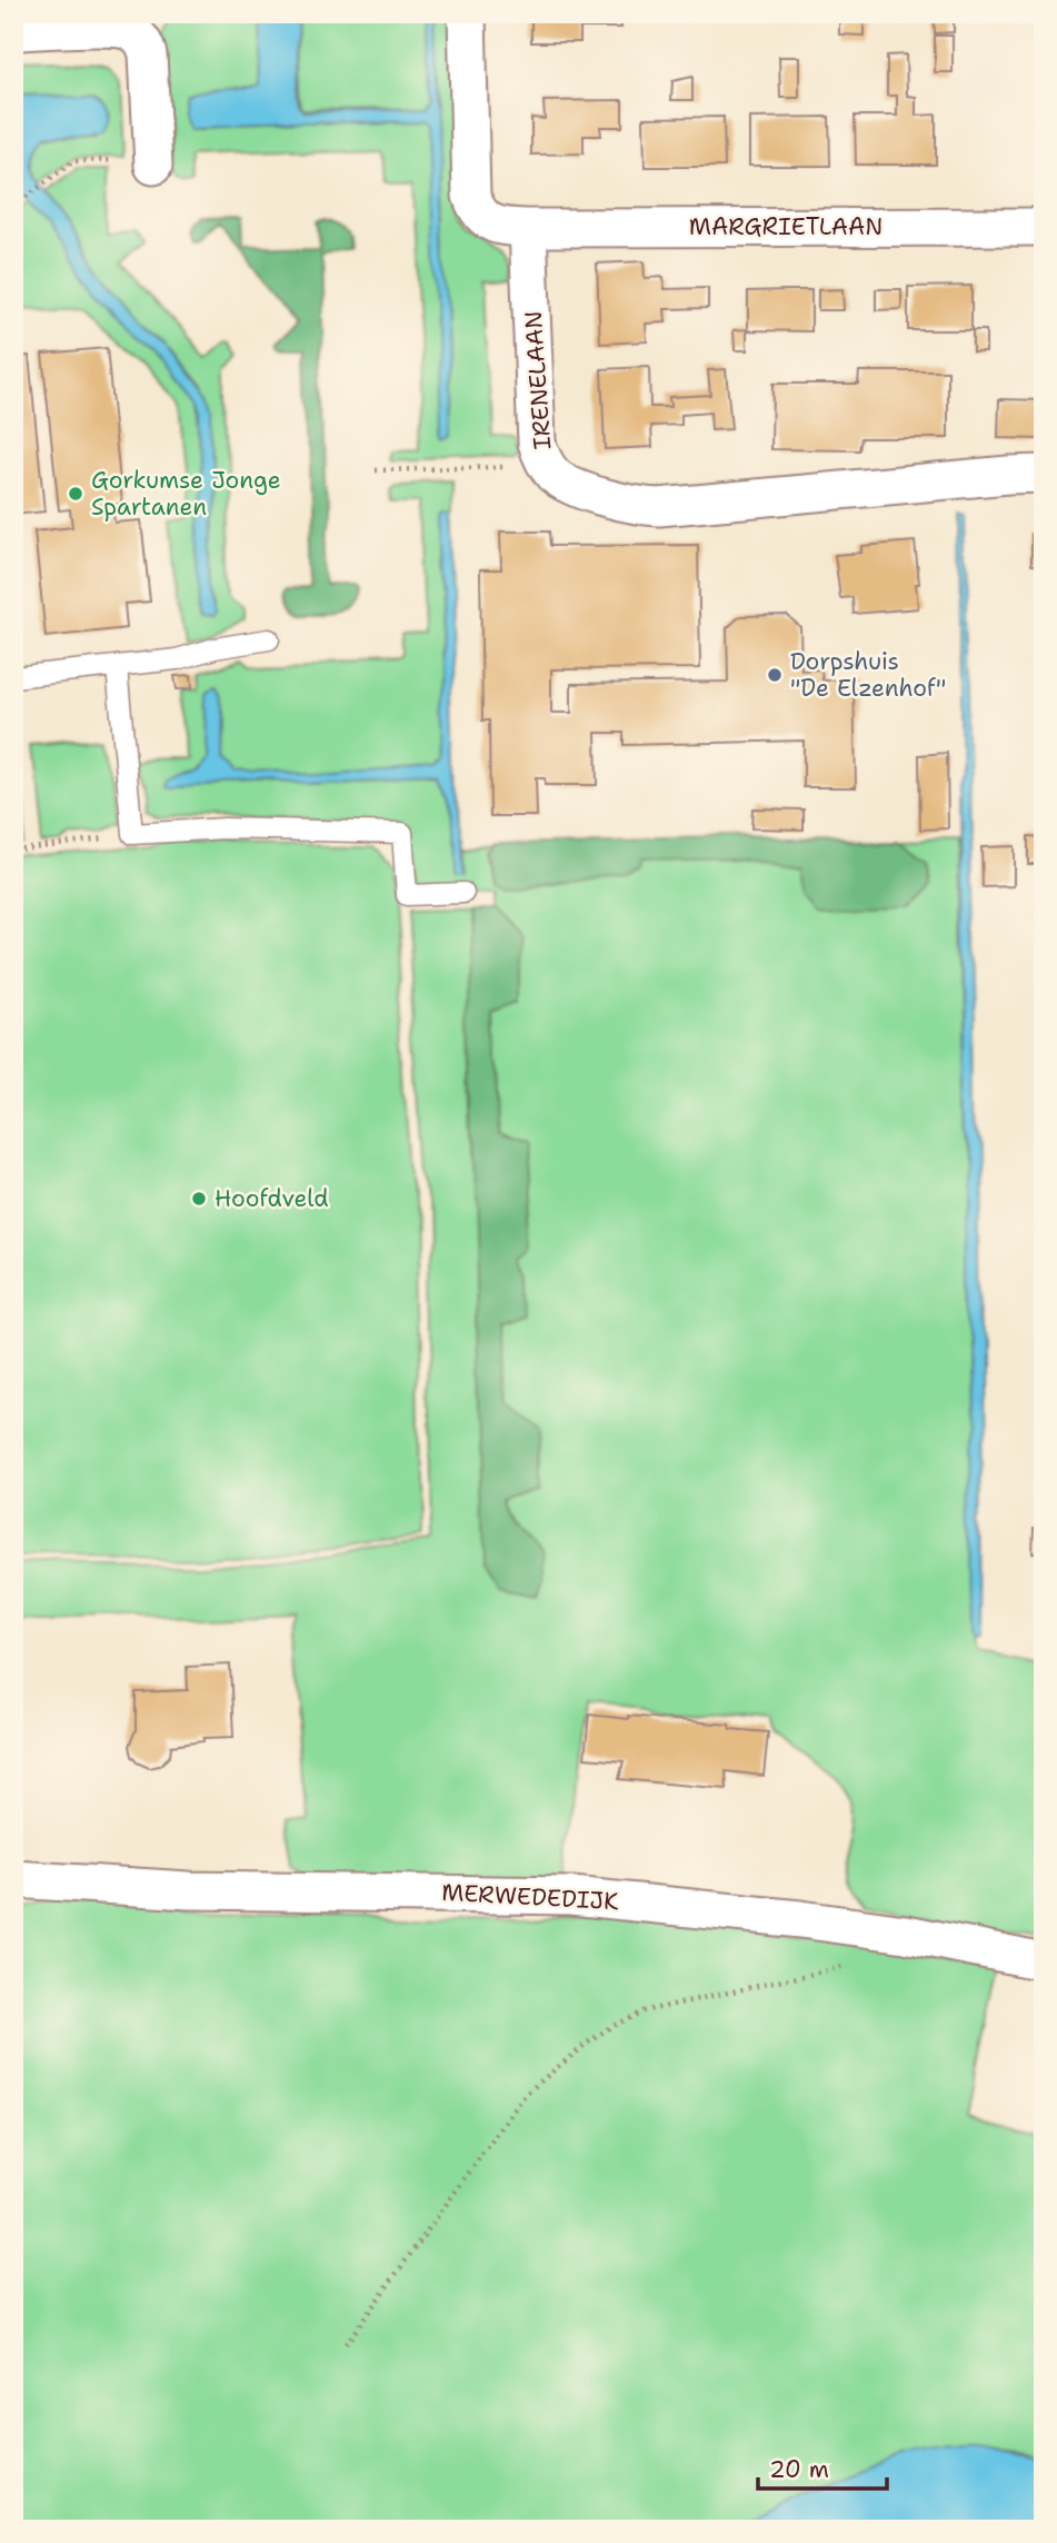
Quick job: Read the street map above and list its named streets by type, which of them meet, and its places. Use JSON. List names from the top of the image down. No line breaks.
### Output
{"streets":{"street":["MARGRIETLAAN","IRENELAAN","MERWEDEDIJK"]},"crossings":[["MARGRIETLAAN","IRENELAAN"]],"places":["Gorkumse Jonge Spartanen","Dorpshuis \"De Elzenhof\"","Hoofdveld"],"scale_bar":"20 m"}
